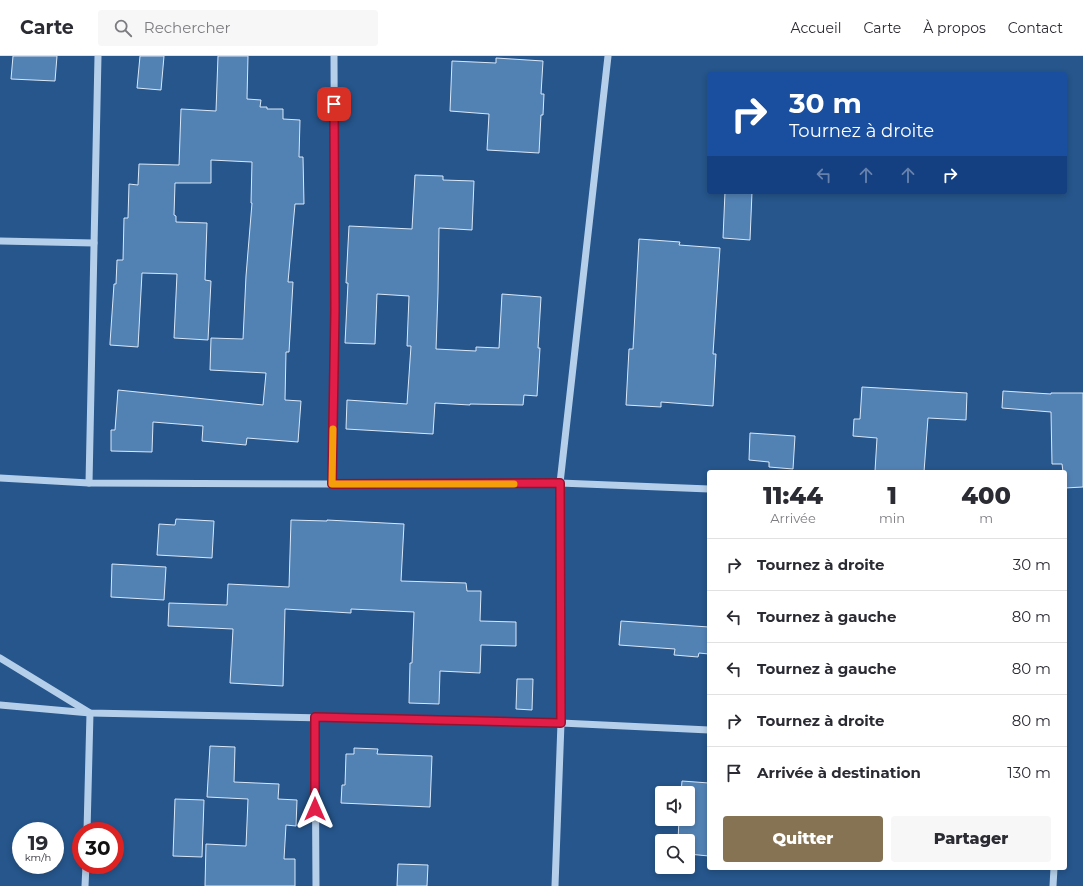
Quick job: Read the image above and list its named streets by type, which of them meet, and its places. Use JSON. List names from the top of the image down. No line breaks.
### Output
{"page":{"header":"Carte","search":"Rechercher","nav":["Accueil","Carte","À propos","Contact"],"turn":["30 m","Tournez à droite"],"eta":["11:44","Arrivée","1","min","400","m"],"list":[{"name":"Tournez à droite","value":"30 m"},{"name":"Tournez à gauche","value":"80 m"},{"name":"Tournez à gauche","value":"80 m"},{"name":"Tournez à droite","value":"80 m"},{"name":"Arrivée à destination","value":"130 m"}],"buttons":["Quitter","Partager"],"speed":"19 km/h","limit":"30"}}
